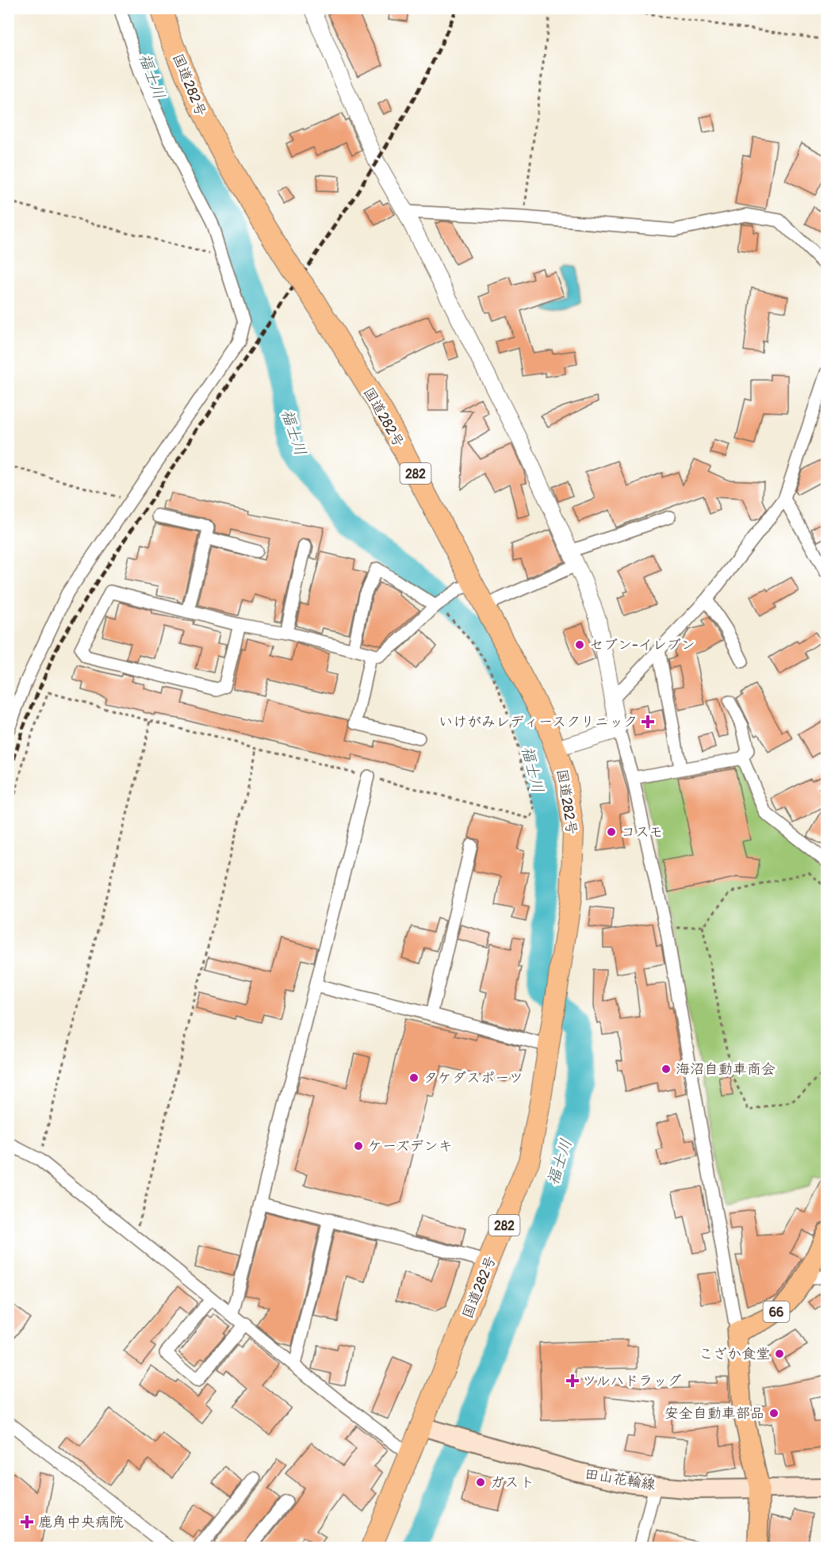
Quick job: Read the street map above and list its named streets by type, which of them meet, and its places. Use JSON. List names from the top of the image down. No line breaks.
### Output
{"streets":{"highway":["国道282号","282"],"main road":["66","田山花輪線"]},"crossings":[["国道282号","田山花輪線"]],"water":["福士川"],"places":{"other":["セブン-イレブン","コスモ","海沼自動車商会","タケダスポーツ","ケーズデンキ","こざか食堂","安全自動車部品","ガスト"],"health":["いけがみレディースクリニック","ツルハドラッグ","鹿角中央病院"]}}
